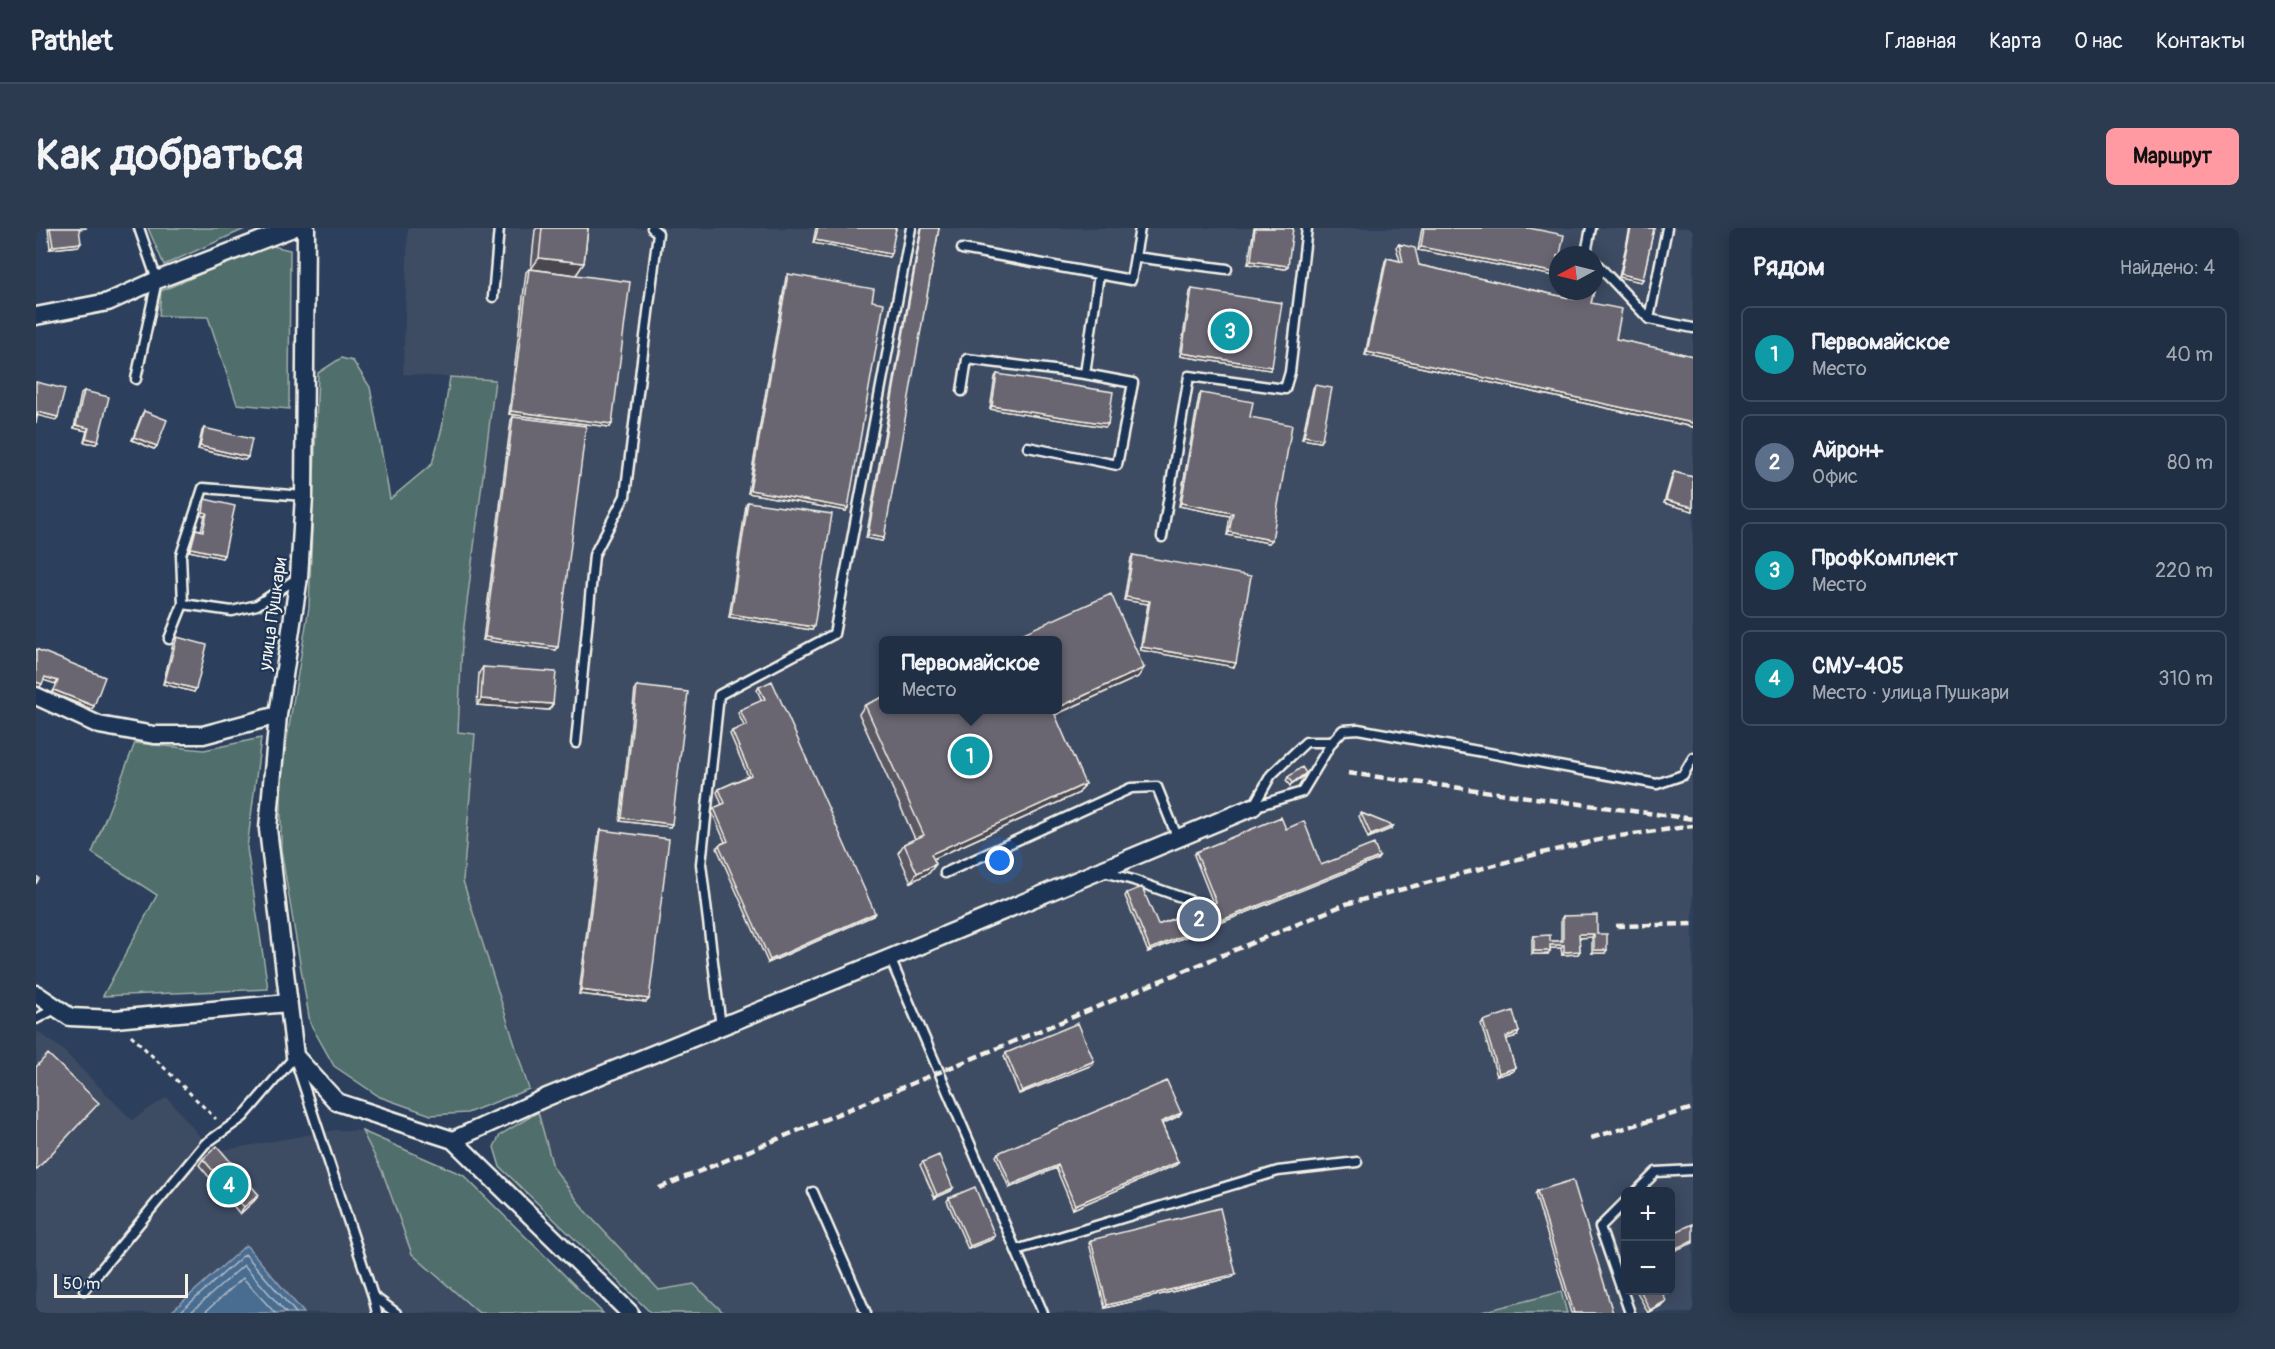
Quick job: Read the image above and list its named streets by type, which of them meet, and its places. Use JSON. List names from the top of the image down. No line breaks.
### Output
{"streets":{"street":["улица Пушкари"]},"scale_bar":"50 m","north":"left","page":{"header":"Pathlet","nav":["Главная","Карта","О нас","Контакты"],"buttons":"Маршрут","title":"Как добраться","heading":["Рядом","Найдено: 4"],"list":[{"mark":"1","name":"Первомайское","note":"Место","value":"40 m"},{"mark":"2","name":"Айрон+","note":"Офис","value":"80 m"},{"mark":"3","name":"ПрофКомплект","note":"Место","value":"220 m"},{"mark":"4","name":"СМУ-405","note":"Место · улица Пушкари","value":"310 m"}],"pins":["3","1","2","4"],"popup":["Первомайское","Место"],"map_buttons":["+","−"],"scale":"50 m"}}
